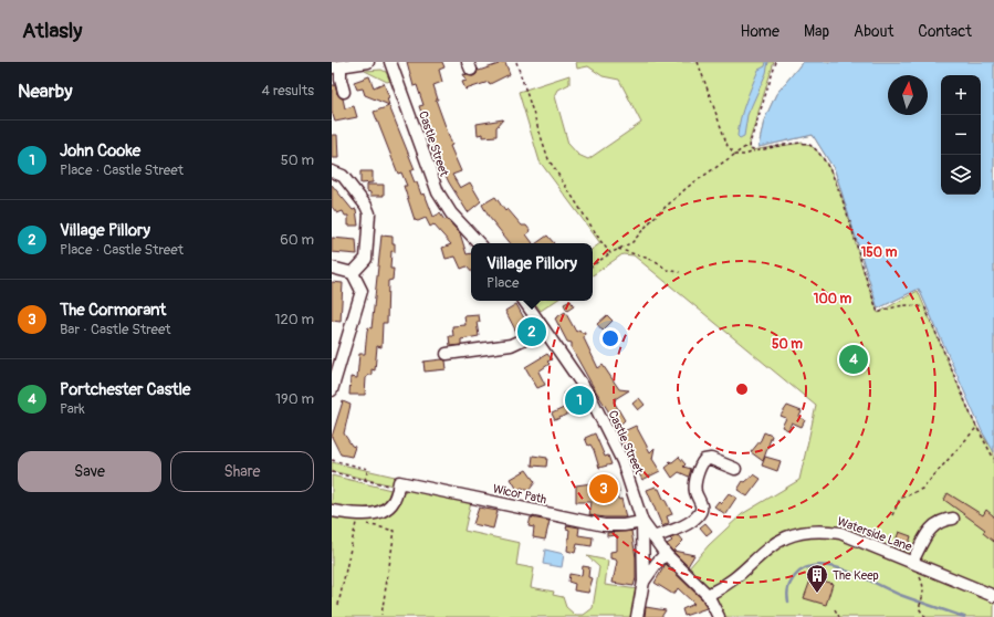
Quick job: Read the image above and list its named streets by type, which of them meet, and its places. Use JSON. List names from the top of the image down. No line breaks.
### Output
{"streets":{"street":["Castle Street","Wicor Path","Waterside Lane"]},"crossings":[["Castle Street","Wicor Path"],["Castle Street","Waterside Lane"]],"places":{"building":["The Keep"]},"north":"top","page":{"header":"Atlasly","nav":["Home","Map","About","Contact"],"heading":["Nearby","4 results"],"map_buttons":["+","−"],"list":[{"mark":"1","name":"John Cooke","note":"Place · Castle Street","value":"50 m"},{"mark":"2","name":"Village Pillory","note":"Place · Castle Street","value":"60 m"},{"mark":"3","name":"The Cormorant","note":"Bar · Castle Street","value":"120 m"},{"mark":"4","name":"Portchester Castle","note":"Park","value":"190 m"}],"popup":["Village Pillory","Place"],"pins":["2","4","1","3"],"buttons":["Save","Share"]},"rings":["150 m","100 m","50 m"]}
